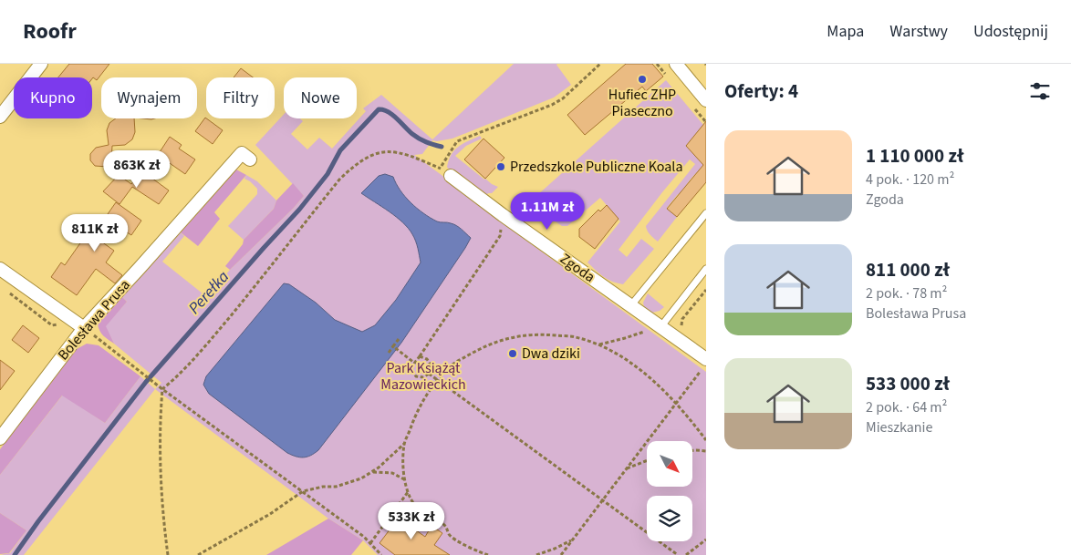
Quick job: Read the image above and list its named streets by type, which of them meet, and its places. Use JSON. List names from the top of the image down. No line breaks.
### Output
{"streets":{"street":["Zgoda","Bolesława Prusa"]},"water":["Perełka"],"parks":["Park Książąt Mazowieckich"],"places":["Hufiec ZHP Piaseczno","Przedszkole Publiczne Koala","Dwa dziki"],"north":"bottom right","page":{"header":"Roofr","nav":["Mapa","Warstwy","Udostępnij"],"heading":"Oferty: 4","chip":["Kupno","Wynajem","Filtry","Nowe"],"list":[{"name":"1 110 000 zł","note":"4 pok. · 120 m² · Zgoda"},{"name":"811 000 zł","note":"2 pok. · 78 m² · Bolesława Prusa"},{"name":"533 000 zł","note":"2 pok. · 64 m² · Mieszkanie"}],"price":["863K zł","1.11M zł","811K zł","533K zł"]}}
